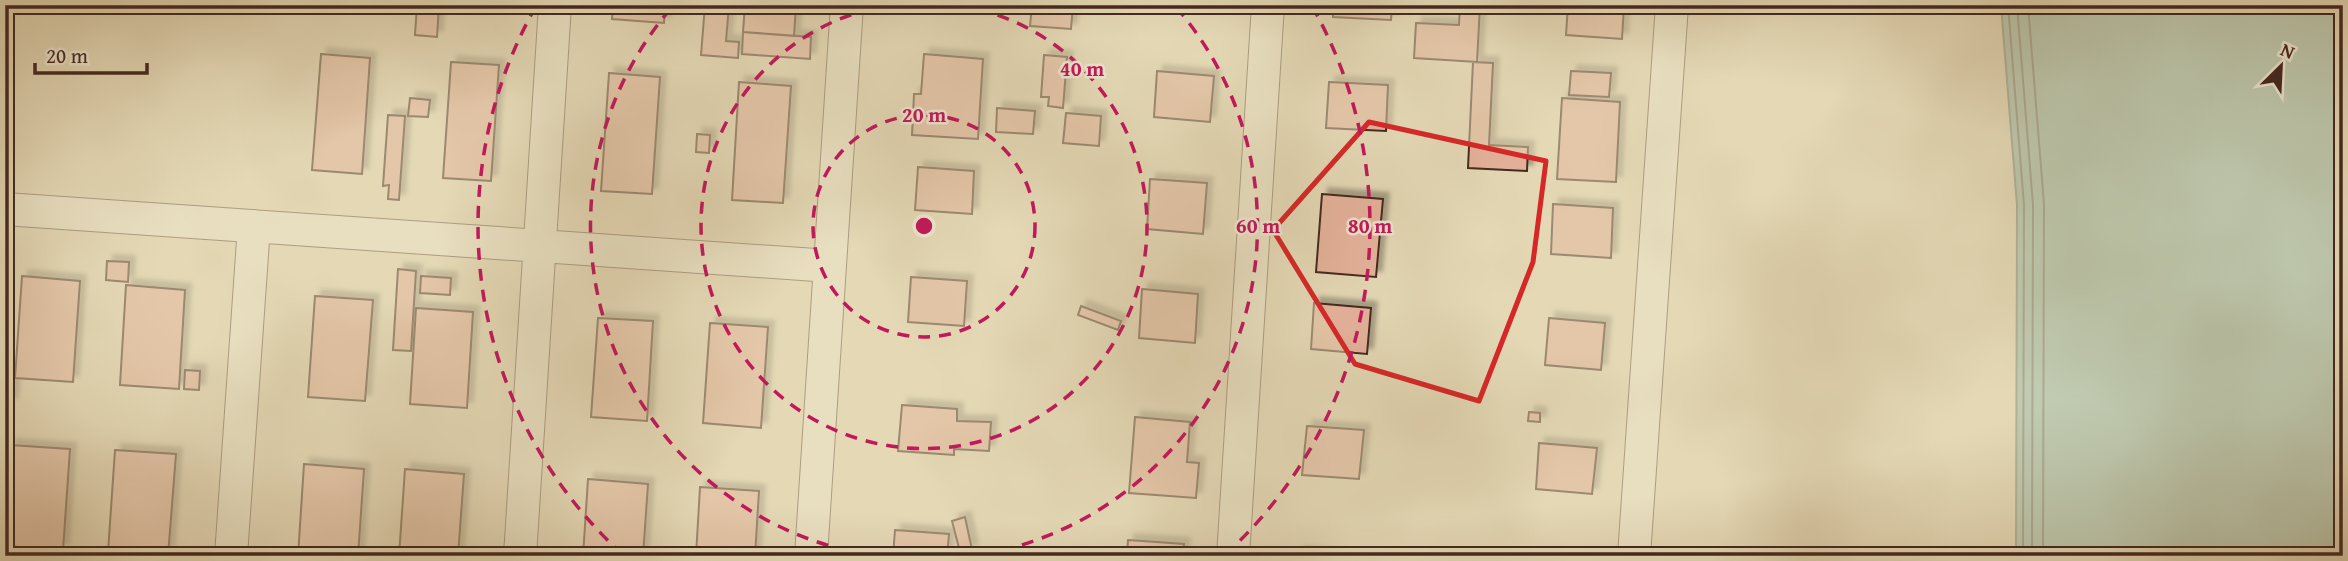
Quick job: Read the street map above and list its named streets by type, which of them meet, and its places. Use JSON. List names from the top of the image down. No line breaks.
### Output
{"scale_bar":"20 m","north":"top right","rings":["40 m","20 m","60 m","80 m"]}
